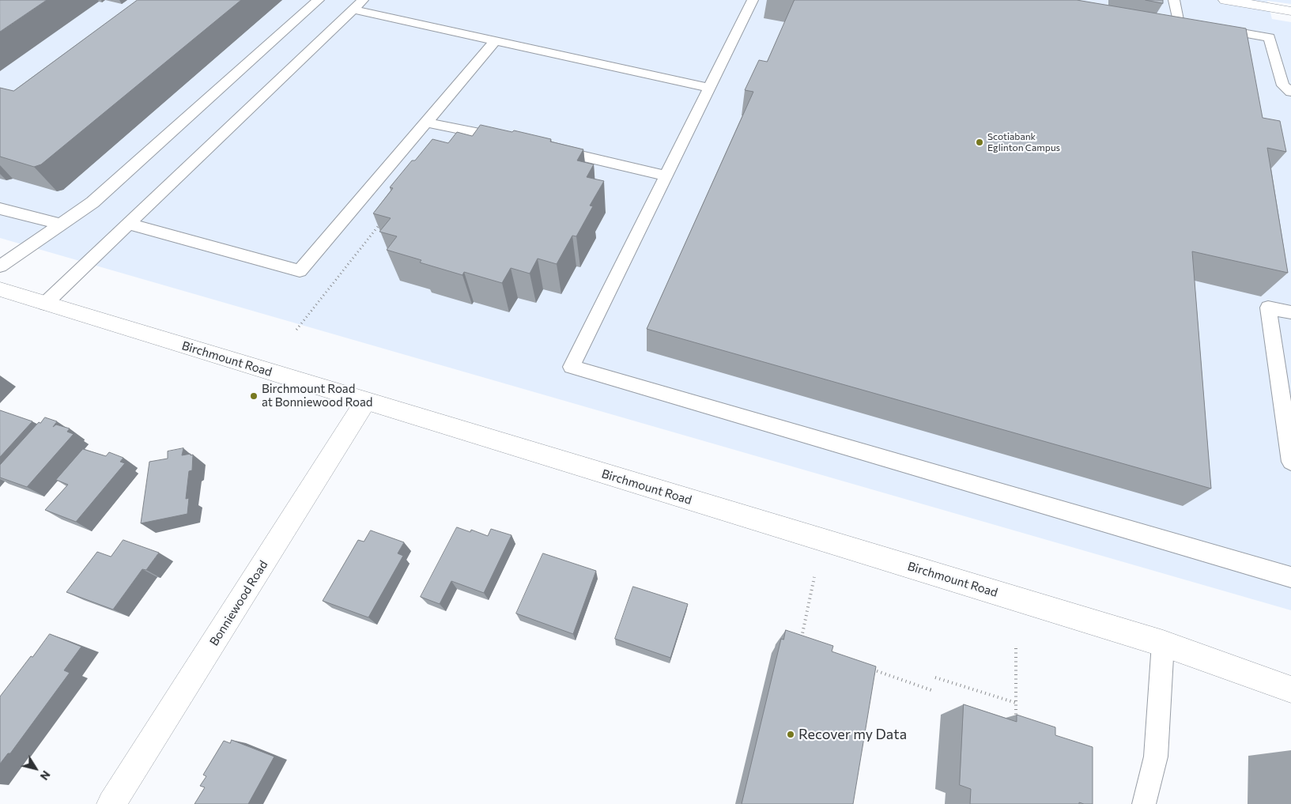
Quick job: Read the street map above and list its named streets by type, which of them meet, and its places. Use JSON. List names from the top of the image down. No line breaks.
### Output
{"streets":{"main road":["Birchmount Road","Bonniewood Road"]},"crossings":[["Birchmount Road","Bonniewood Road"]],"places":["Scotiabank Eglinton Campus","Birchmount Road at Bonniewood Road","Recover my Data"],"north":"bottom right"}
